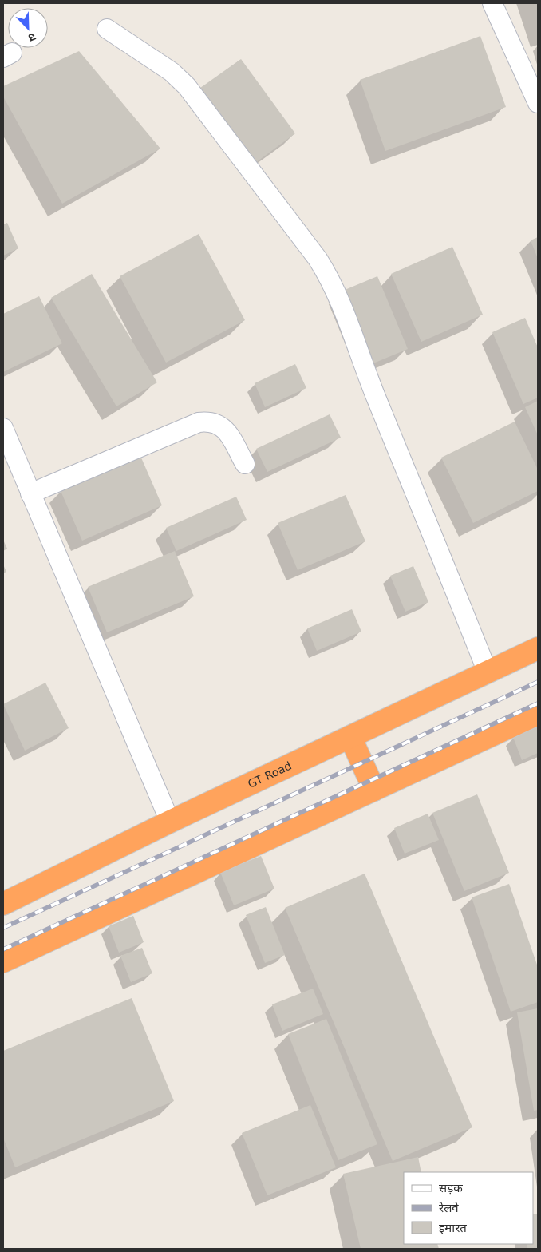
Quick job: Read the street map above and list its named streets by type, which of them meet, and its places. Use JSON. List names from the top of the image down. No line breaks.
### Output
{"streets":{"highway":["GT Road"]},"legend":["सड़क","रेलवे","इमारत"],"north":"bottom right"}
